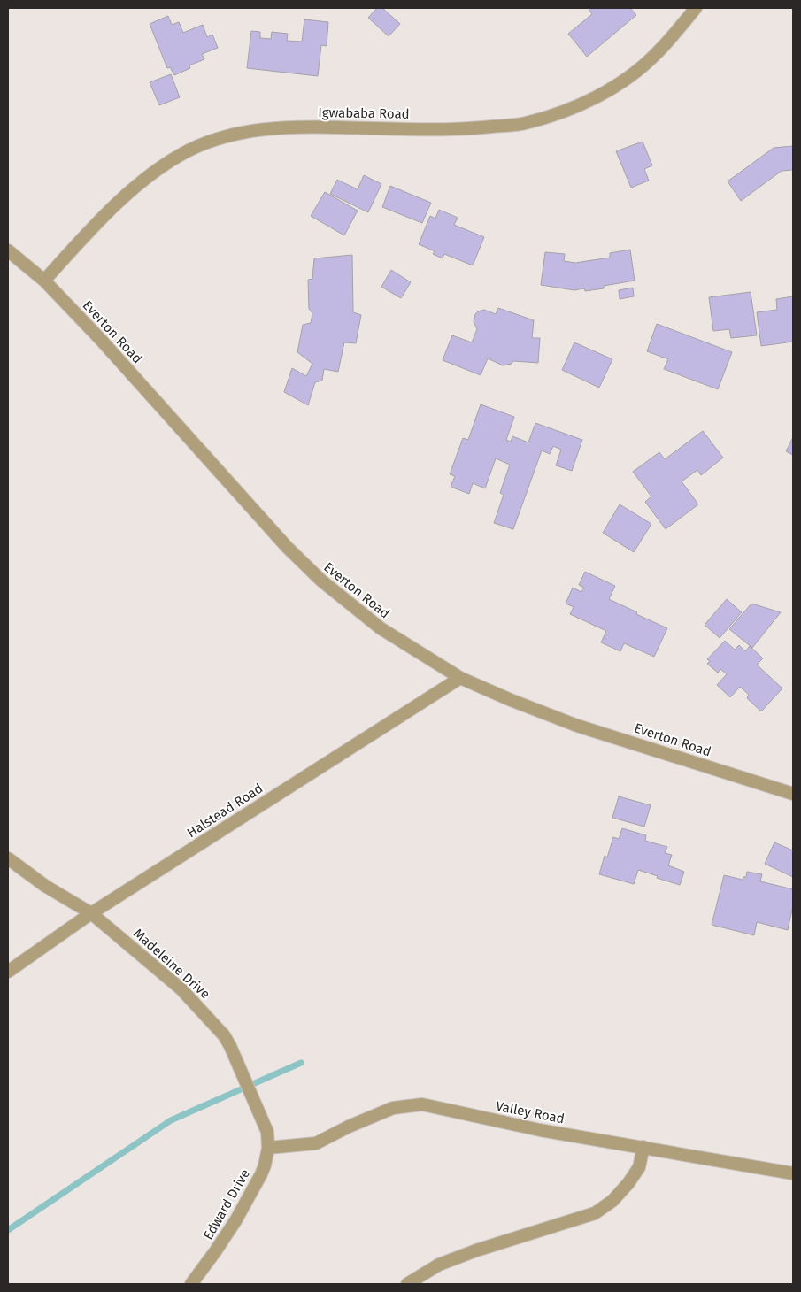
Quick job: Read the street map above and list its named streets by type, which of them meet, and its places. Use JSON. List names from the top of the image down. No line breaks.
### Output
{"streets":{"street":["Igwababa Road","Everton Road","Halstead Road","Madeleine Drive","Valley Road","Edward Drive"]},"crossings":[["Igwababa Road","Everton Road"],["Everton Road","Halstead Road"],["Halstead Road","Madeleine Drive"],["Madeleine Drive","Edward Drive"],["Valley Road","Edward Drive"]]}
